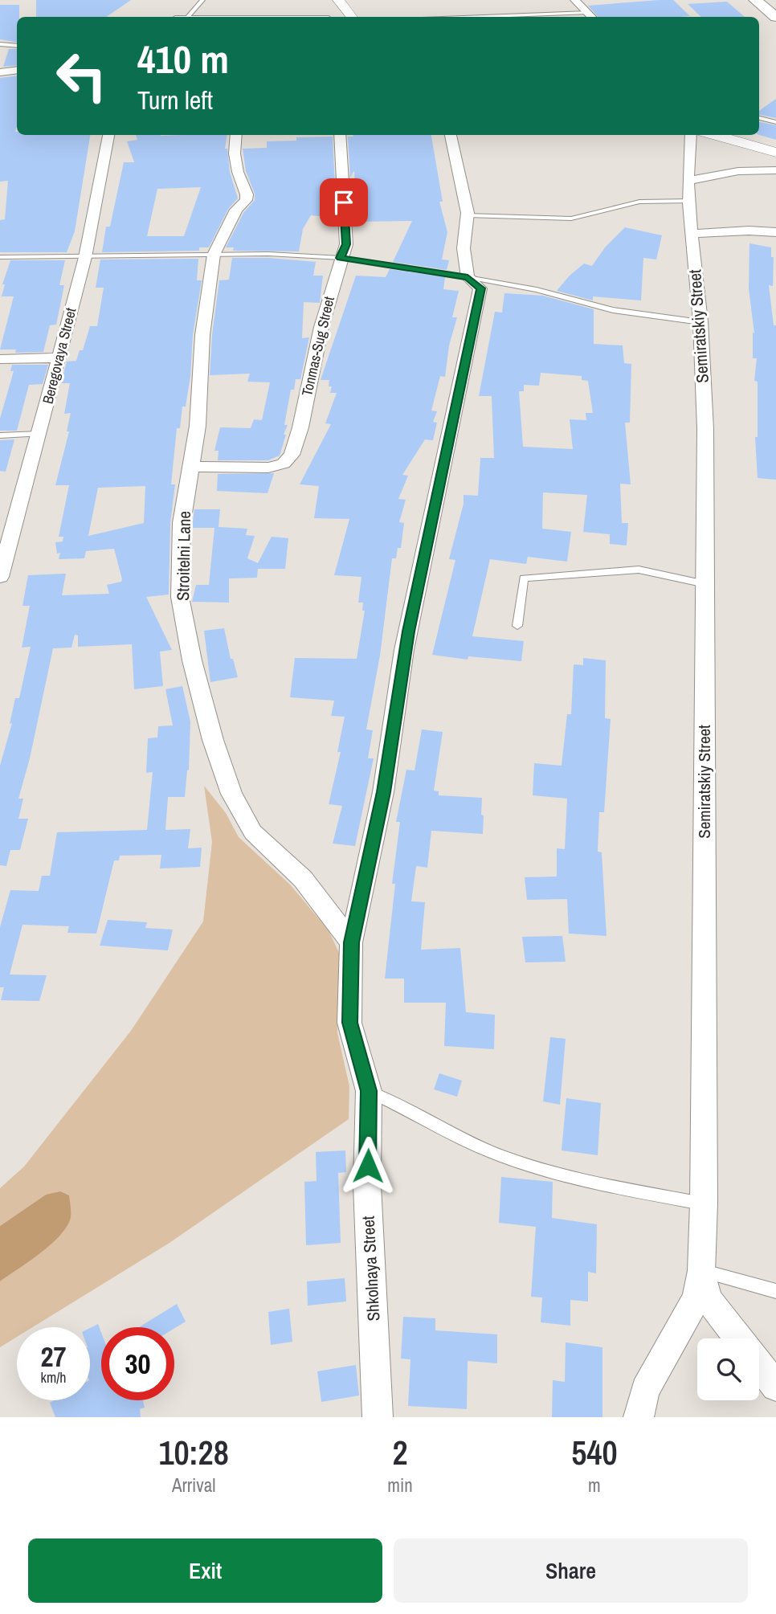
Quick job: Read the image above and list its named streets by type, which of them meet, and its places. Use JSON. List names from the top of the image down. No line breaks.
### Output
{"streets":{"street":["Semiratskiy Street","Tonmas-Sug Street","Beregovaya Street","Stroitelni Lane","Shkolnaya Street"]},"crossings":[["Tonmas-Sug Street","Stroitelni Lane"],["Stroitelni Lane","Shkolnaya Street"]],"page":{"turn":["410 m","Turn left"],"speed":"27 km/h","limit":"30","eta":["10:28","Arrival","2","min","540","m"],"buttons":["Exit","Share"]}}
